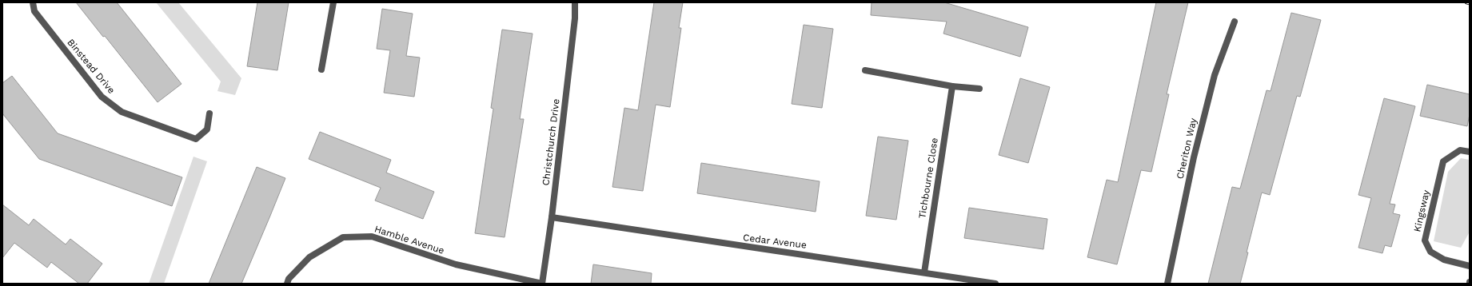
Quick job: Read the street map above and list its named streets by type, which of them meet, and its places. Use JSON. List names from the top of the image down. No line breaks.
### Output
{"streets":{"street":["Binstead Drive","Christchurch Drive","Cheriton Way","Tichbourne Close","Kingsway","Hamble Avenue","Cedar Avenue"]},"crossings":[["Christchurch Drive","Hamble Avenue"],["Christchurch Drive","Cedar Avenue"],["Tichbourne Close","Cedar Avenue"]]}
